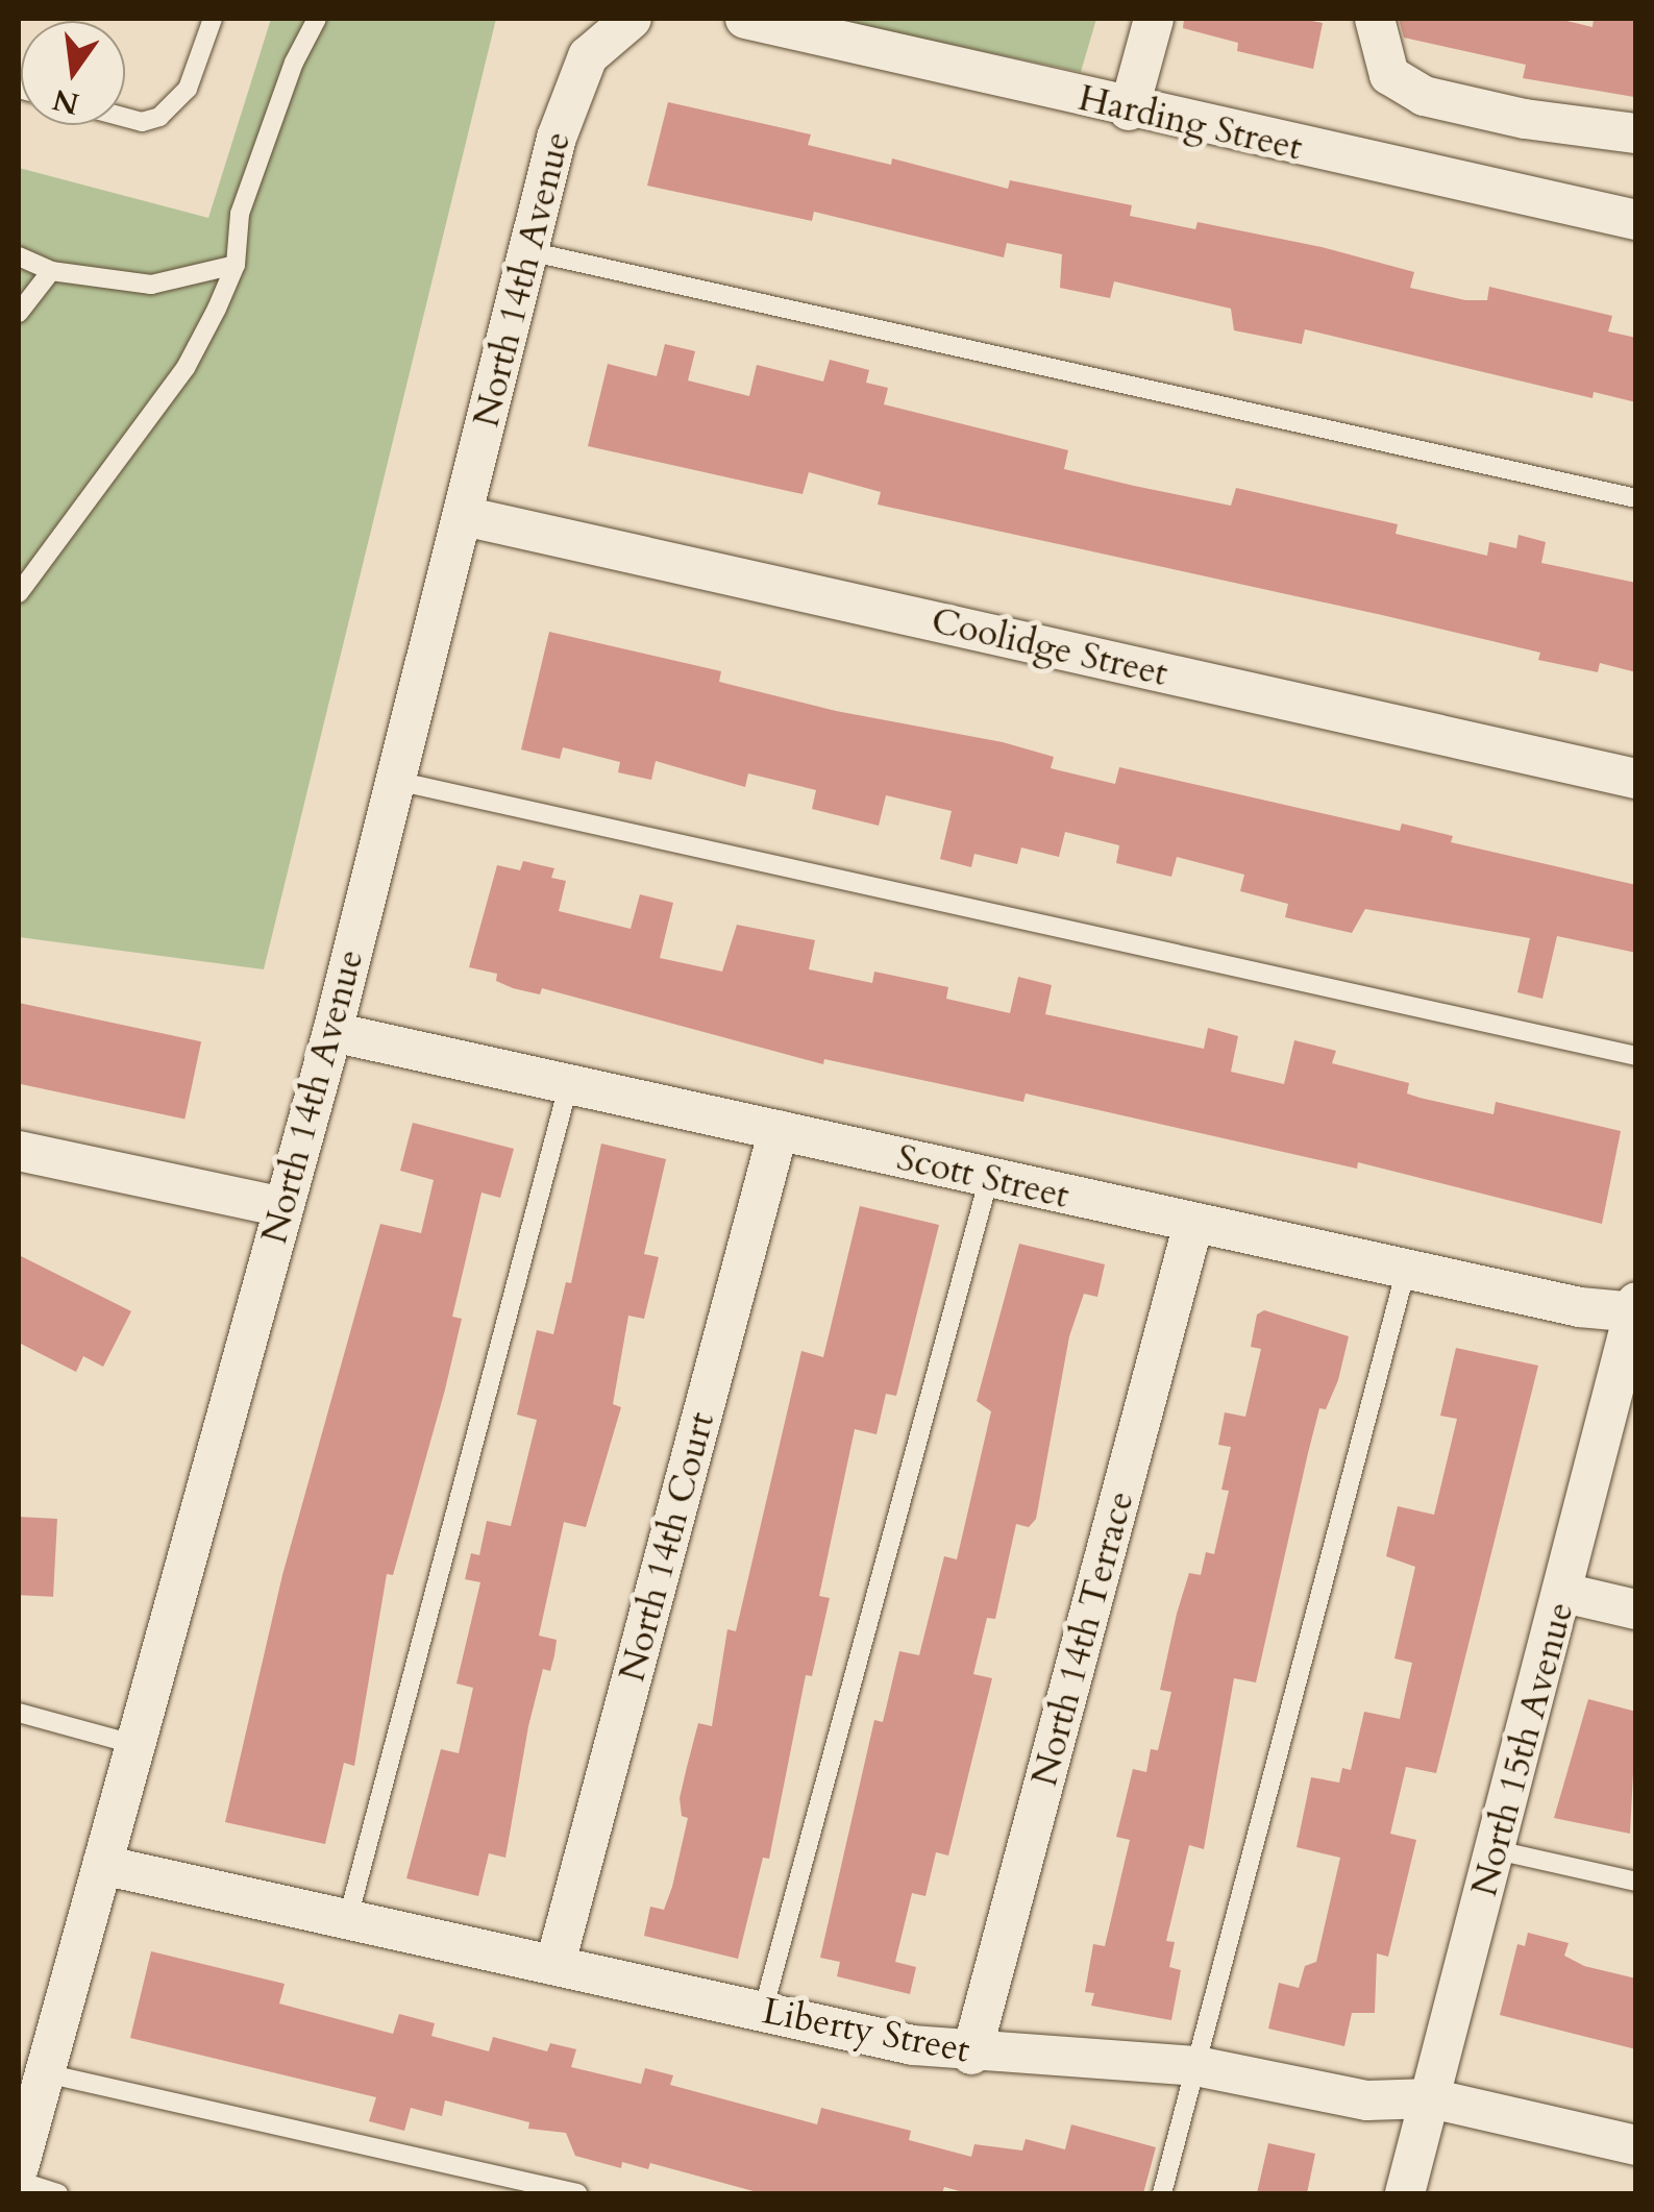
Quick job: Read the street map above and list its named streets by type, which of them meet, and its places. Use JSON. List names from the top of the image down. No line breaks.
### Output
{"streets":{"street":["Harding Street","North 14th Avenue","Coolidge Street","Scott Street","North 14th Court","North 14th Terrace","North 15th Avenue","Liberty Street"]},"crossings":[["North 14th Avenue","Coolidge Street"],["North 14th Avenue","Scott Street"],["North 14th Avenue","Liberty Street"],["Scott Street","North 14th Court"],["Scott Street","North 14th Terrace"],["Scott Street","North 15th Avenue"],["North 14th Court","Liberty Street"],["North 14th Terrace","Liberty Street"],["North 15th Avenue","Liberty Street"]],"north":"bottom"}
